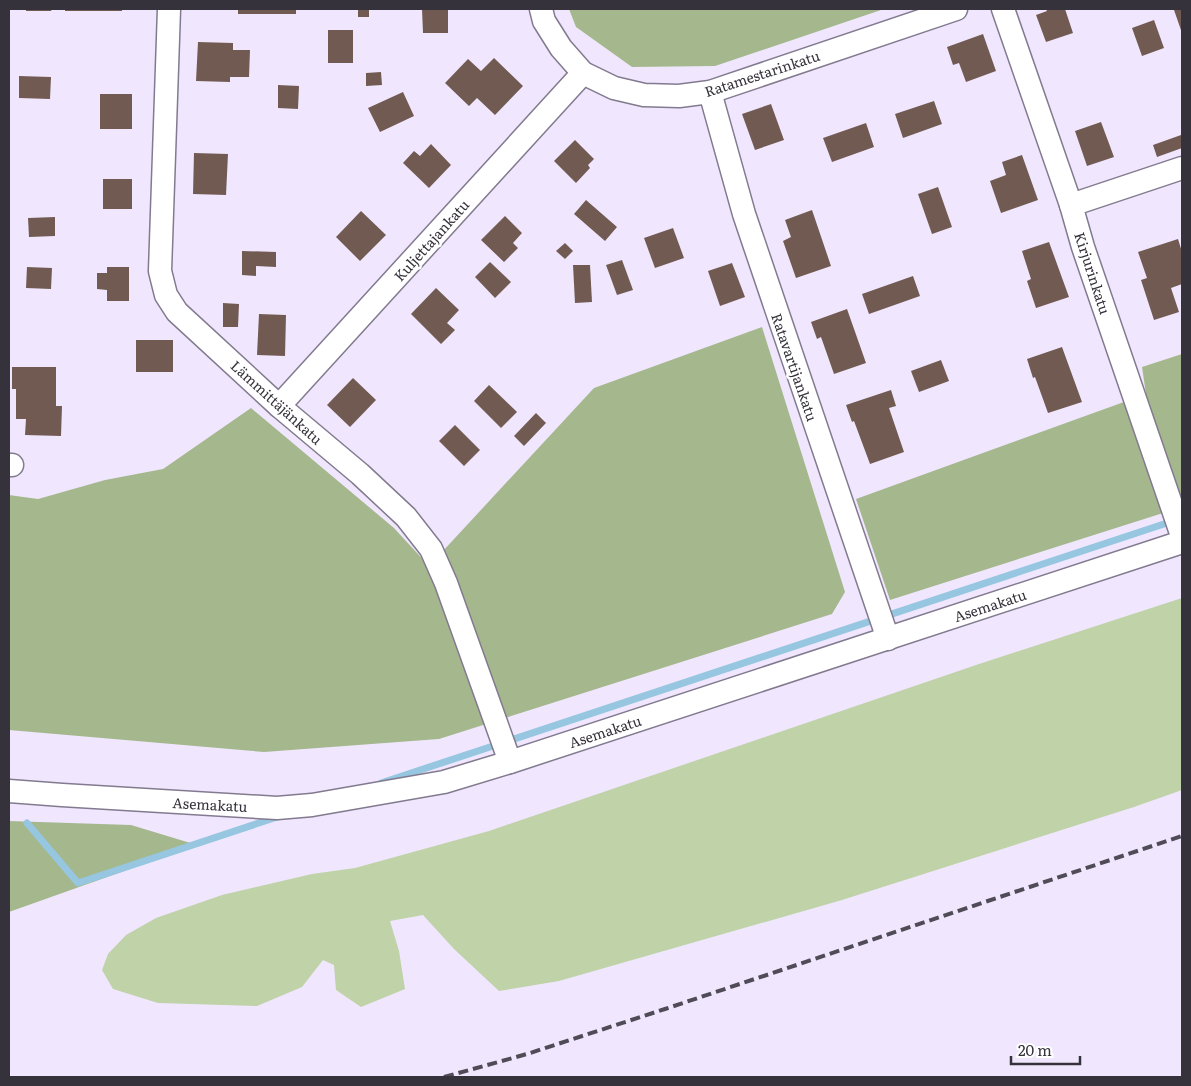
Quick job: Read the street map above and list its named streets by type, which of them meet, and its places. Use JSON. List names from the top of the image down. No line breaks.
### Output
{"streets":{"street":["Ratamestarinkatu","Kuljettajankatu","Kirjurinkatu","Ratavartijankatu","Lämmittäjänkatu","Asemakatu"]},"crossings":[["Ratamestarinkatu","Kuljettajankatu"],["Ratamestarinkatu","Ratavartijankatu"],["Kuljettajankatu","Lämmittäjänkatu"],["Ratavartijankatu","Asemakatu"],["Lämmittäjänkatu","Asemakatu"]],"scale_bar":"20 m"}
